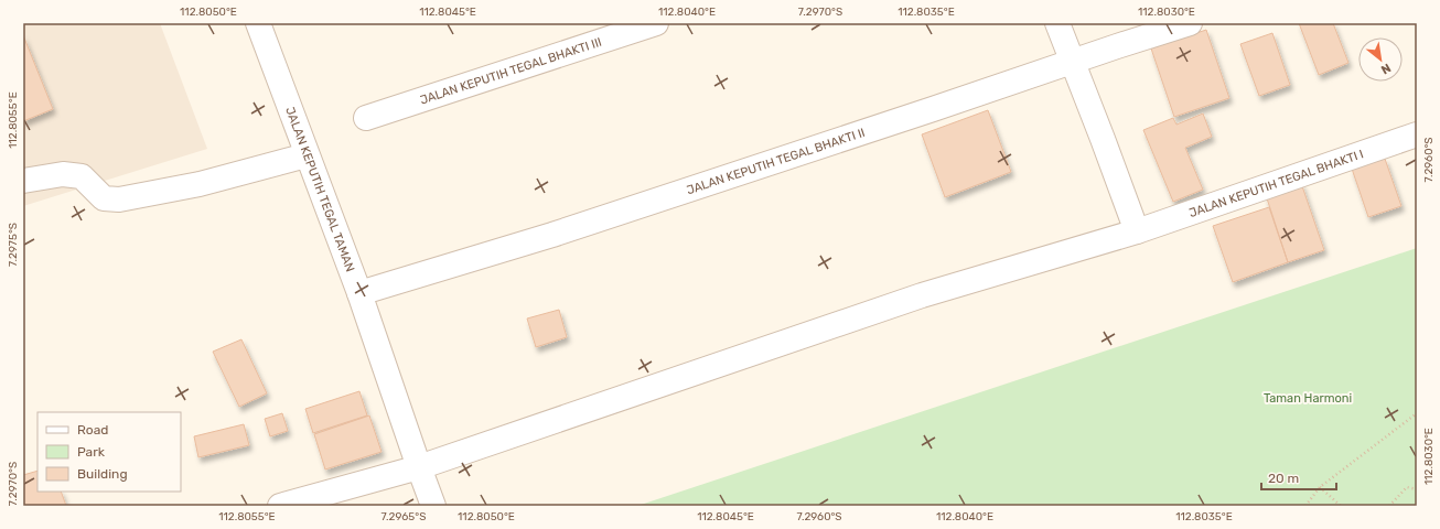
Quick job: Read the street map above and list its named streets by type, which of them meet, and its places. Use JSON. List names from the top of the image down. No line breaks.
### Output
{"streets":{"street":["JALAN KEPUTIH TEGAL BHAKTI III","JALAN KEPUTIH TEGAL BHAKTI II","JALAN KEPUTIH TEGAL BHAKTI I","JALAN KEPUTIH TEGAL TAMAN"]},"crossings":[["JALAN KEPUTIH TEGAL BHAKTI II","JALAN KEPUTIH TEGAL TAMAN"],["JALAN KEPUTIH TEGAL BHAKTI I","JALAN KEPUTIH TEGAL TAMAN"]],"parks":["Taman Harmoni"],"legend":["Road","Park","Building"],"scale_bar":"20 m","north":"bottom right","coordinates":["112.8050°E","112.8045°E","112.8040°E","7.2970°S","112.8035°E","112.8030°E","112.8055°E","7.2960°S","7.2975°S","7.2965°S"]}
